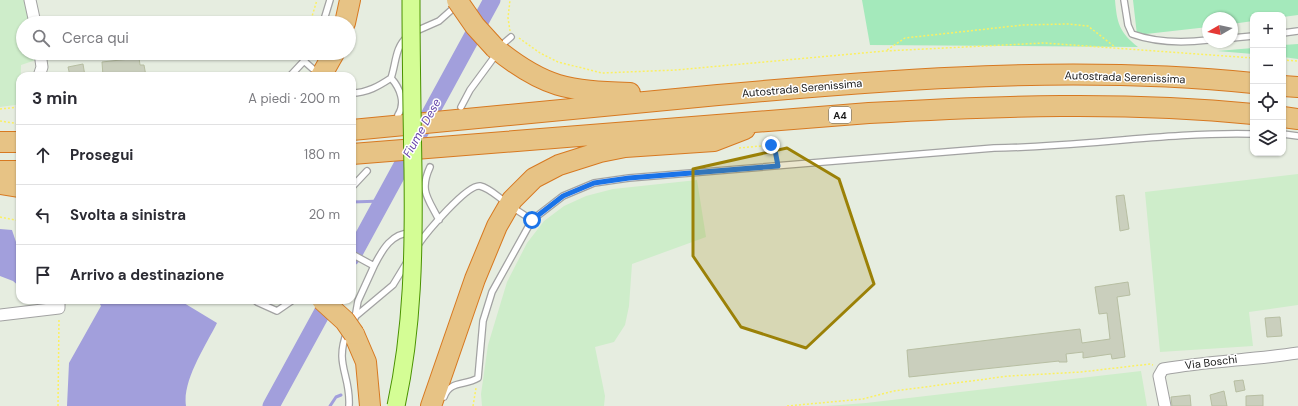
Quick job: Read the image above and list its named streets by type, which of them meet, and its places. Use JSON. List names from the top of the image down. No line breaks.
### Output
{"streets":{"highway":["Autostrada Serenissima","A4"],"street":["Via Boschi"]},"water":["Fiume Dese"],"north":"left","page":{"map_buttons":["+","−"],"search":"Cerca qui","heading":["3 min","A piedi · 200 m"],"list":[["Prosegui","180 m"],["Svolta a sinistra","20 m"],"Arrivo a destinazione"]}}
